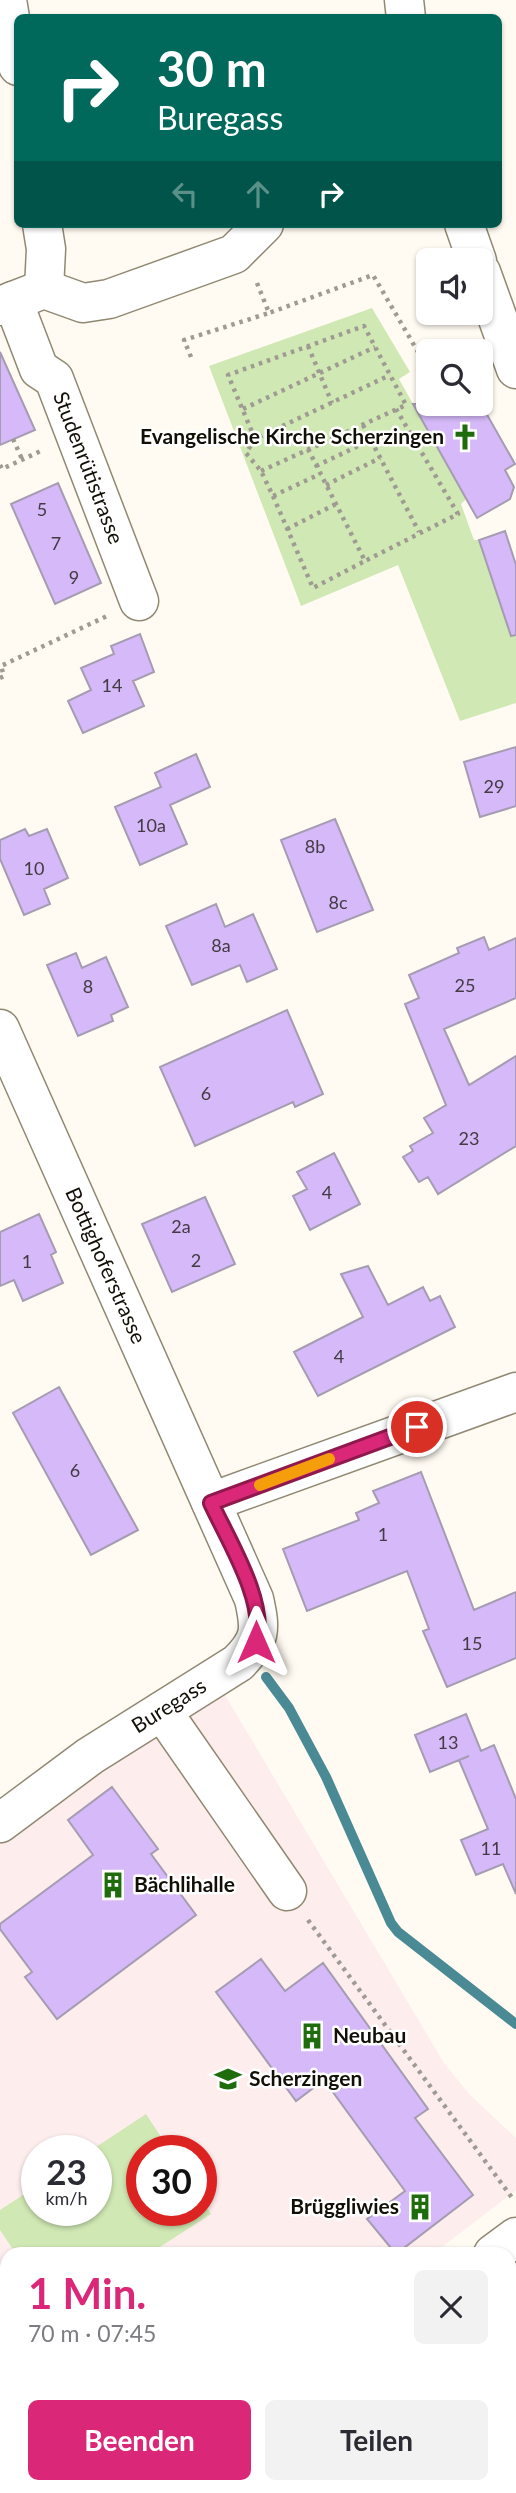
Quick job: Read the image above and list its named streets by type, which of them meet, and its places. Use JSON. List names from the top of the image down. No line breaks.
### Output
{"streets":{"street":["Studenrütistrasse","Bottighoferstrasse","Buregass"]},"crossings":[["Bottighoferstrasse","Buregass"]],"places":{"church":["Evangelische Kirche Scherzingen"],"building":["Bächlihalle","Neubau","Brüggliwies"],"school or university":["Scherzingen"]},"house_numbers":["5","7","9","14","29","10a","8b","10","8c","8a","25","8","6","23","4","2a","2","1","4","6","1","15","13","11"],"page":{"turn":["30 m","Buregass"],"speed":"23 km/h","limit":"30","heading":["1 Min.","70 m · 07:45"],"buttons":["Beenden","Teilen"]}}
